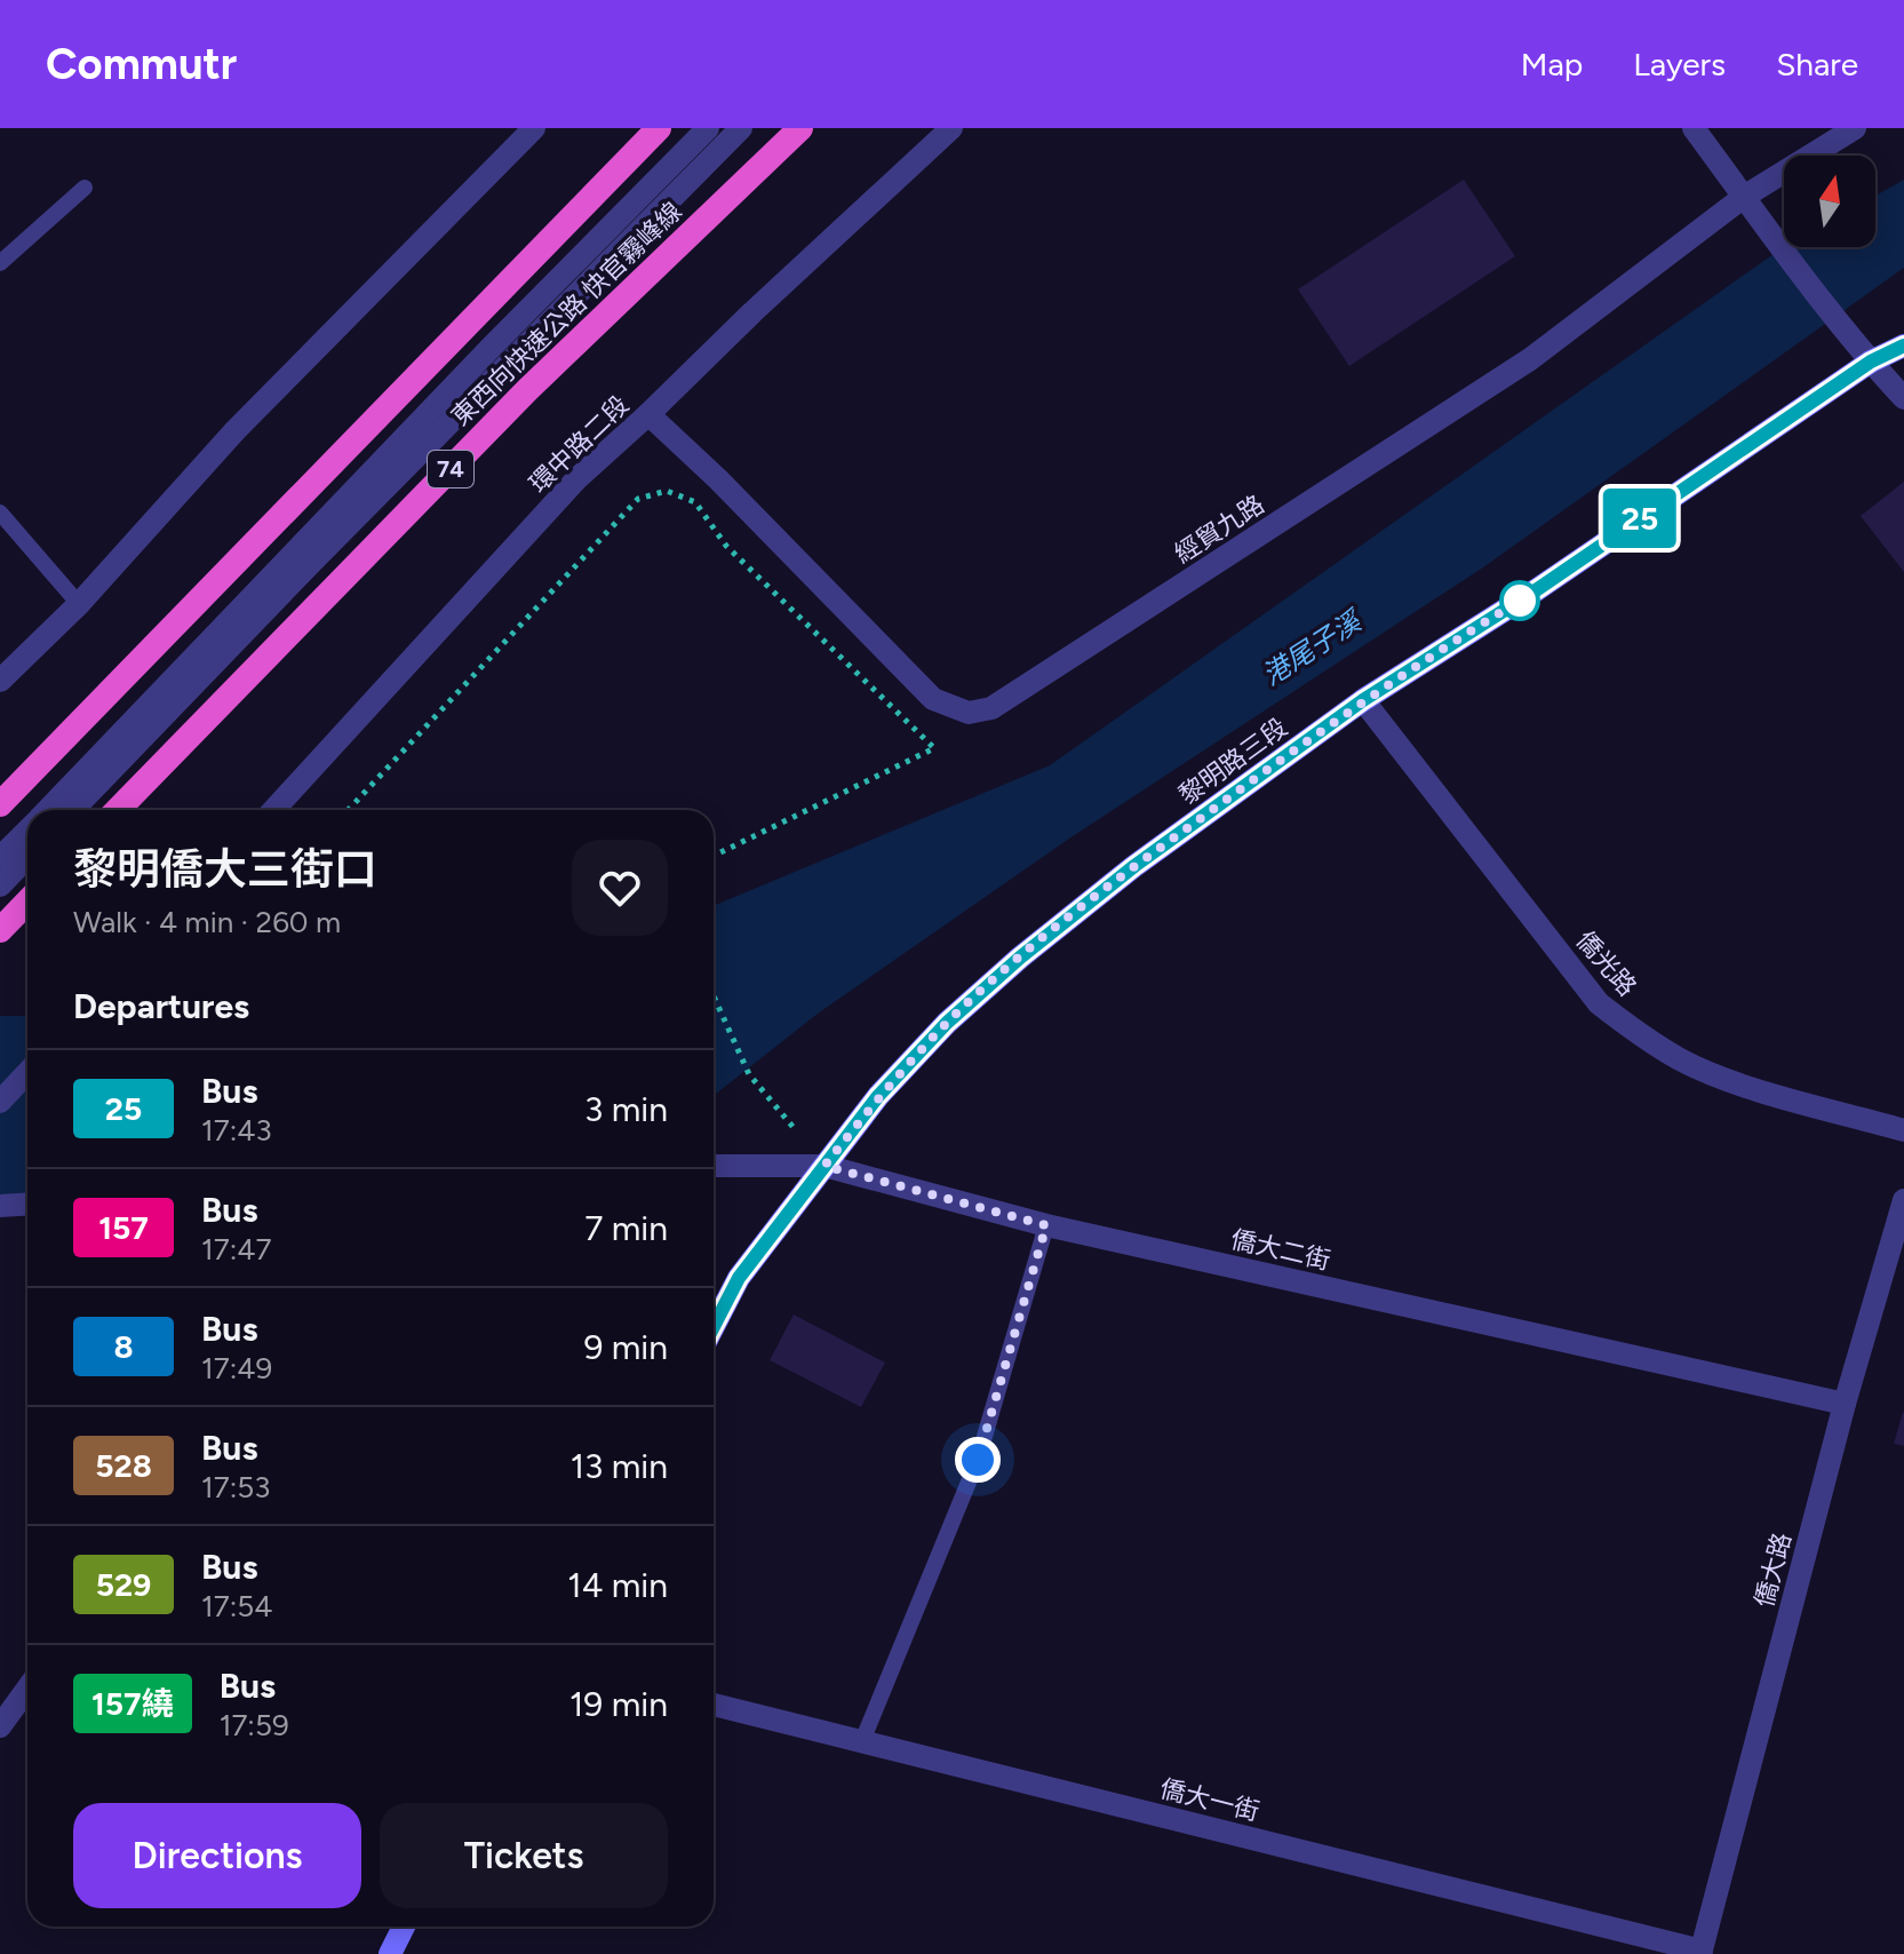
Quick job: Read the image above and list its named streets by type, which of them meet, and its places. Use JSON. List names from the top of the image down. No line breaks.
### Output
{"streets":{"highway":["東西向快速公路 快官霧峰線","74"],"main road":["黎明路三段"],"street":["環中路二段","經貿九路","僑光路","僑大二街","僑大路","僑大一街"]},"crossings":[["環中路二段","經貿九路"],["黎明路三段","僑光路"],["黎明路三段","僑大二街"],["僑大二街","僑大路"],["僑大路","僑大一街"]],"water":["港尾子溪"],"lines":["bus line 25"],"north":"top","page":{"header":"Commutr","nav":["Map","Layers","Share"],"on_map":"25","heading":[["黎明僑大三街口","Walk · 4 min · 260 m"],"Departures"],"list":[{"mark":"25","name":"Bus","note":"17:43","value":"3 min"},{"mark":"157","name":"Bus","note":"17:47","value":"7 min"},{"mark":"8","name":"Bus","note":"17:49","value":"9 min"},{"mark":"528","name":"Bus","note":"17:53","value":"13 min"},{"mark":"529","name":"Bus","note":"17:54","value":"14 min"},{"mark":"157繞","name":"Bus","note":"17:59","value":"19 min"}],"buttons":["Directions","Tickets"]}}
